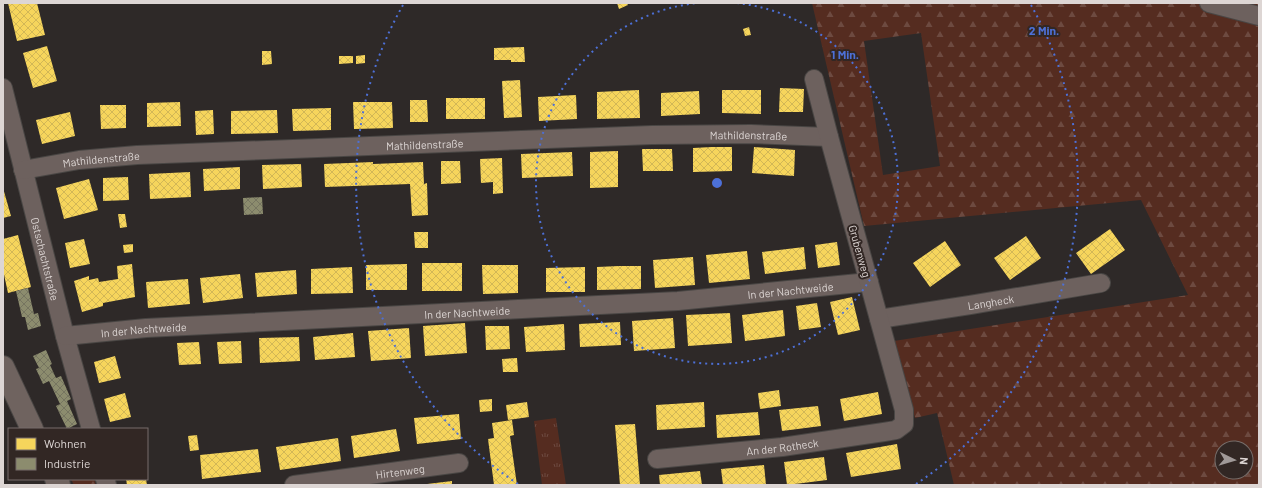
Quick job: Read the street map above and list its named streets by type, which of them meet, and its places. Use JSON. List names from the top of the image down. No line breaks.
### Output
{"streets":{"street":["Mathildenstraße","Grubenweg","Ostschachtstraße","In der Nachtweide","Langheck","An der Rotheck","Hirtenweg"]},"crossings":[["Mathildenstraße","Grubenweg"],["Mathildenstraße","Ostschachtstraße"],["Grubenweg","In der Nachtweide"],["Grubenweg","Langheck"],["Grubenweg","An der Rotheck"],["Ostschachtstraße","In der Nachtweide"]],"legend":["Wohnen","Industrie"],"north":"right","rings":["2 Min.","1 Min."]}
